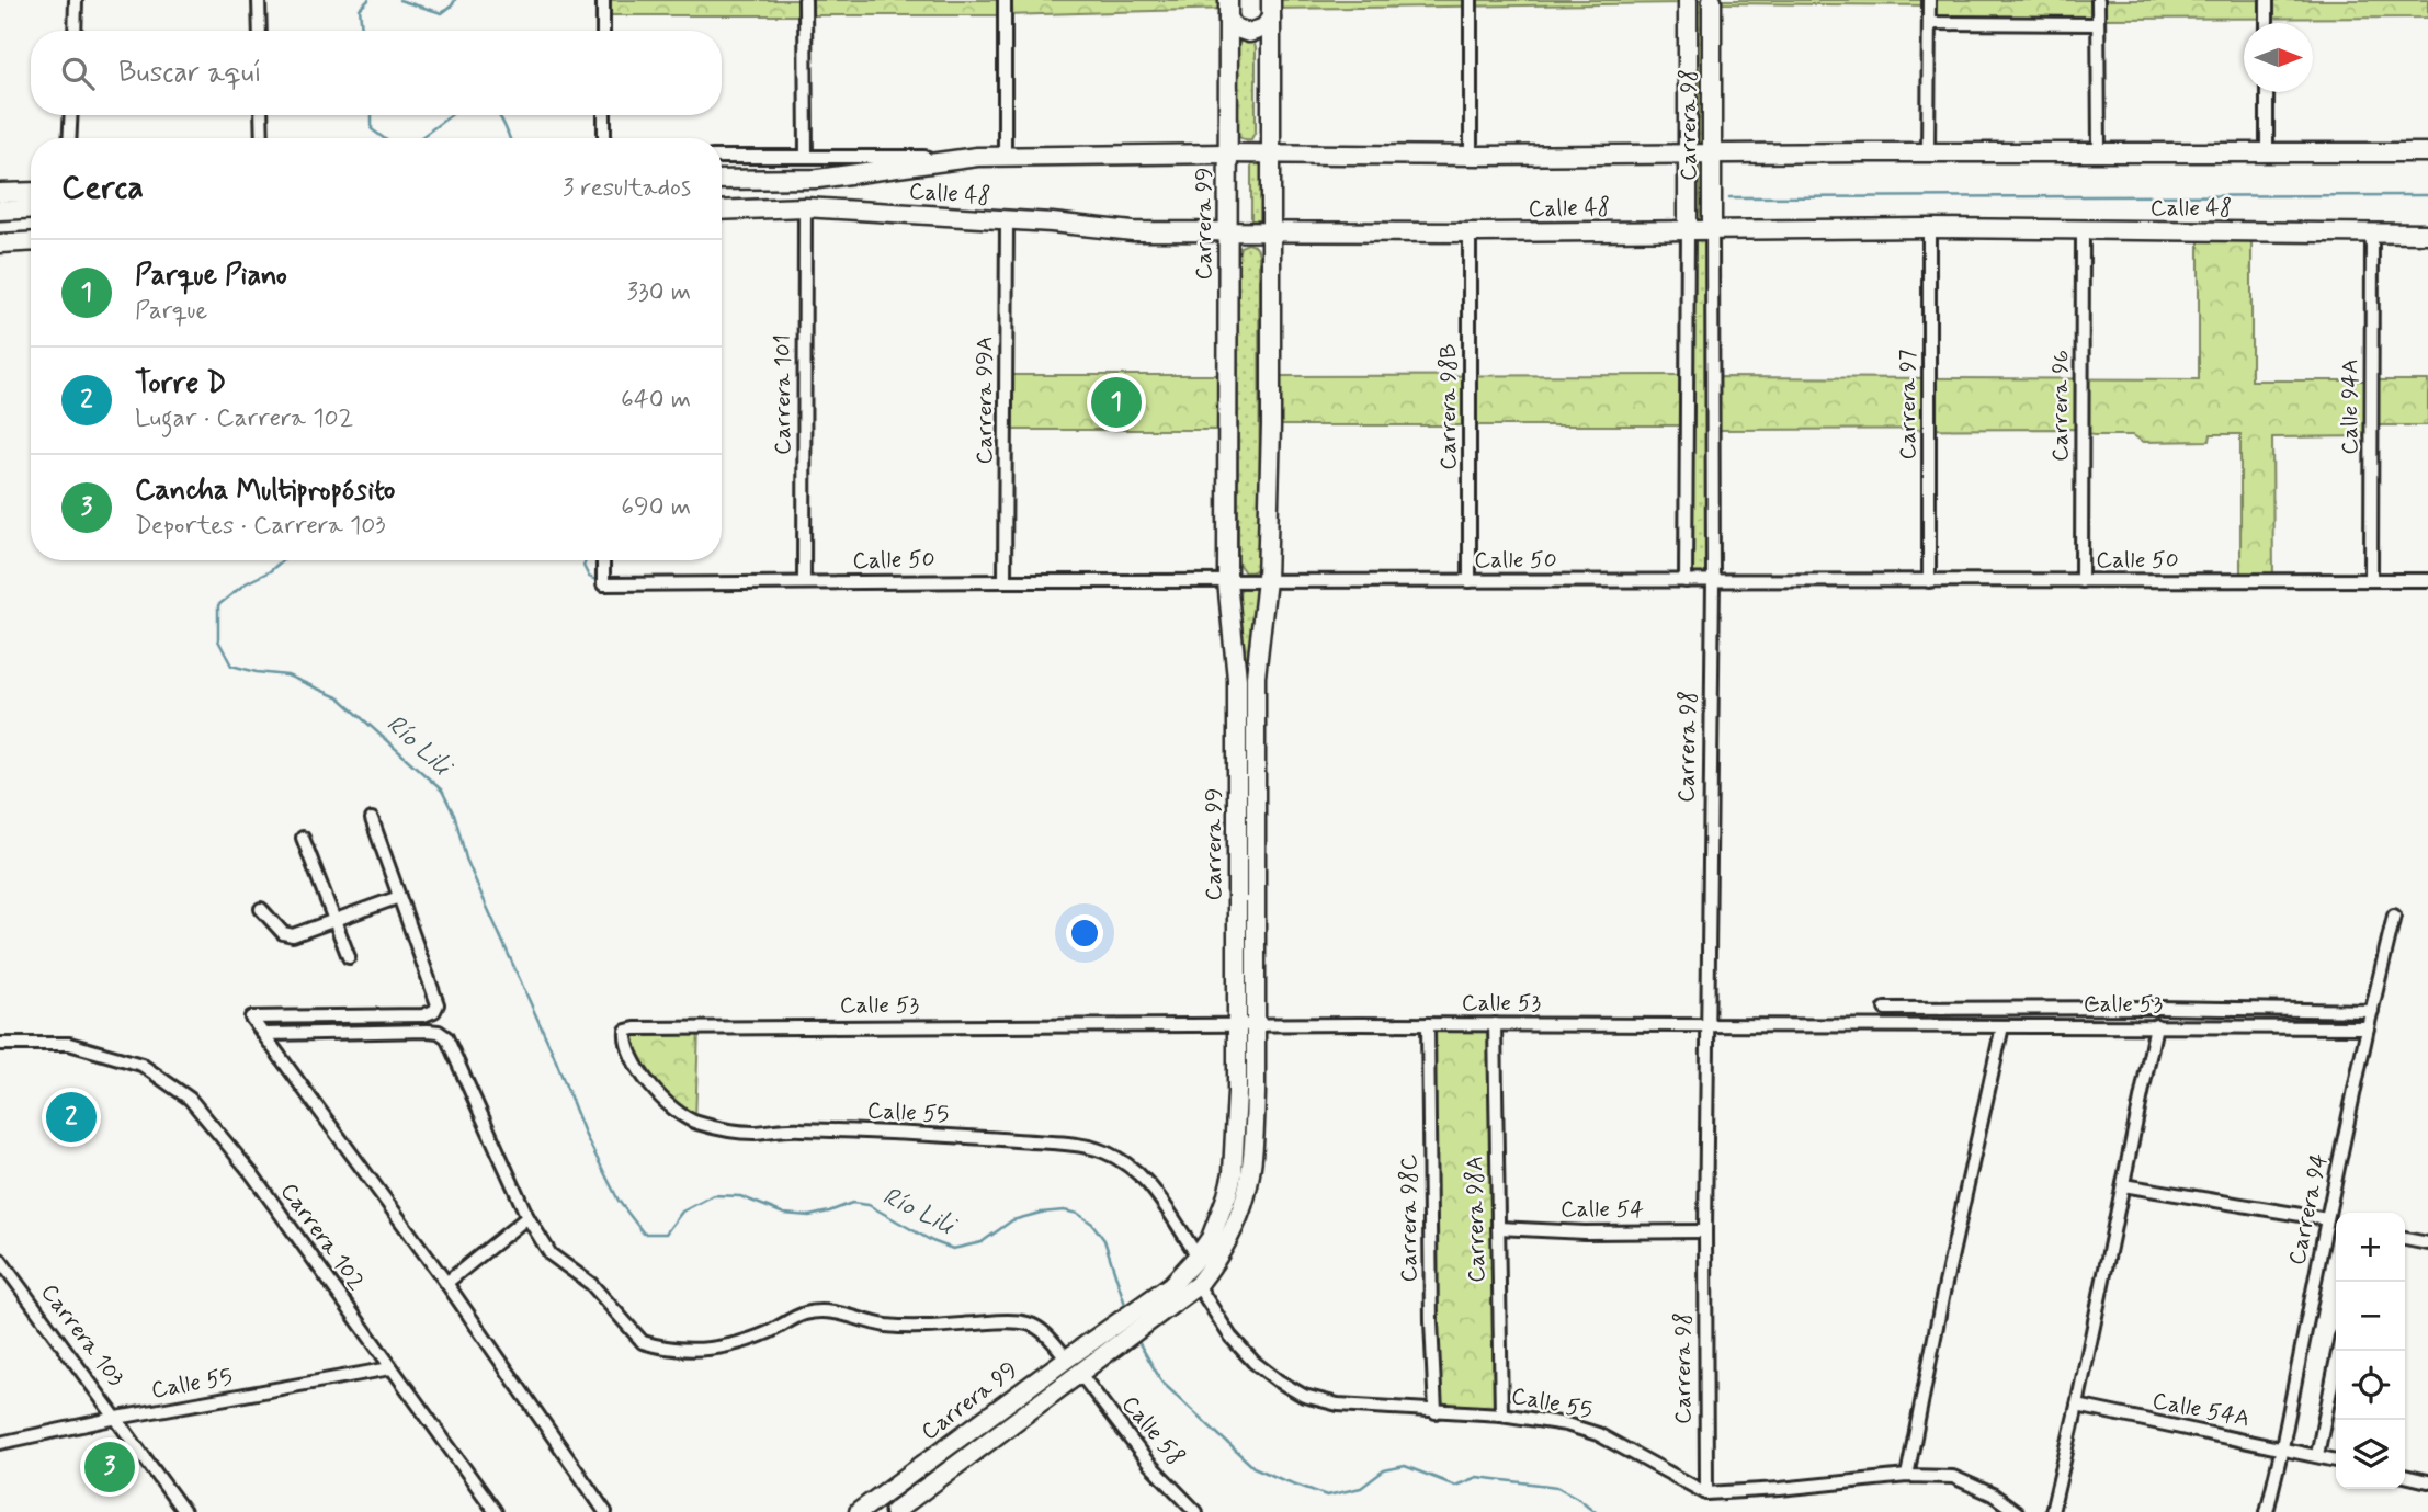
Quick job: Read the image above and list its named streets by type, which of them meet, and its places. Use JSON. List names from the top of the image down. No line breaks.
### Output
{"streets":{"main road":["Carrera 98","Calle 48","Carrera 99"],"street":["Carrera 101","Carrera 99A","Carrera 97","Carrera 96","Carrera 98B","Calle 94A","Calle 50","Calle 53","Calle 55","Calle 54","Carrera 94","Carrera 98C","Carrera 98A","Carrera 102","Carrera 103","Calle 54A","Calle 58"]},"crossings":[["Carrera 98","Calle 48"],["Carrera 98","Calle 50"],["Carrera 98","Calle 53"],["Carrera 98","Calle 55"],["Carrera 98","Calle 54"],["Calle 48","Carrera 99"],["Calle 48","Carrera 101"],["Calle 48","Carrera 99A"],["Calle 48","Carrera 97"],["Calle 48","Carrera 96"],["Calle 48","Carrera 98B"],["Calle 48","Calle 94A"],["Carrera 99","Calle 50"],["Carrera 99","Calle 53"],["Carrera 99","Calle 55"],["Carrera 99","Calle 58"],["Carrera 101","Calle 50"],["Carrera 99A","Calle 50"],["Carrera 97","Calle 50"],["Carrera 96","Calle 50"],["Carrera 98B","Calle 50"],["Calle 94A","Calle 50"],["Calle 53","Calle 55"],["Calle 53","Carrera 94"],["Calle 53","Carrera 98C"],["Calle 53","Carrera 98A"],["Calle 55","Carrera 98C"],["Calle 55","Carrera 98A"],["Calle 55","Carrera 102"],["Calle 55","Carrera 103"],["Calle 54","Carrera 98A"],["Carrera 94","Calle 54A"]],"water":["Río Lili"],"north":"right","page":{"search":"Buscar aquí","heading":["Cerca","3 resultados"],"list":[{"mark":"1","name":"Parque Piano","note":"Parque","value":"330 m"},{"mark":"2","name":"Torre D","note":"Lugar · Carrera 102","value":"640 m"},{"mark":"3","name":"Cancha Multipropósito","note":"Deportes · Carrera 103","value":"690 m"}],"pins":["1","2","3"],"map_buttons":["+","−"]}}
